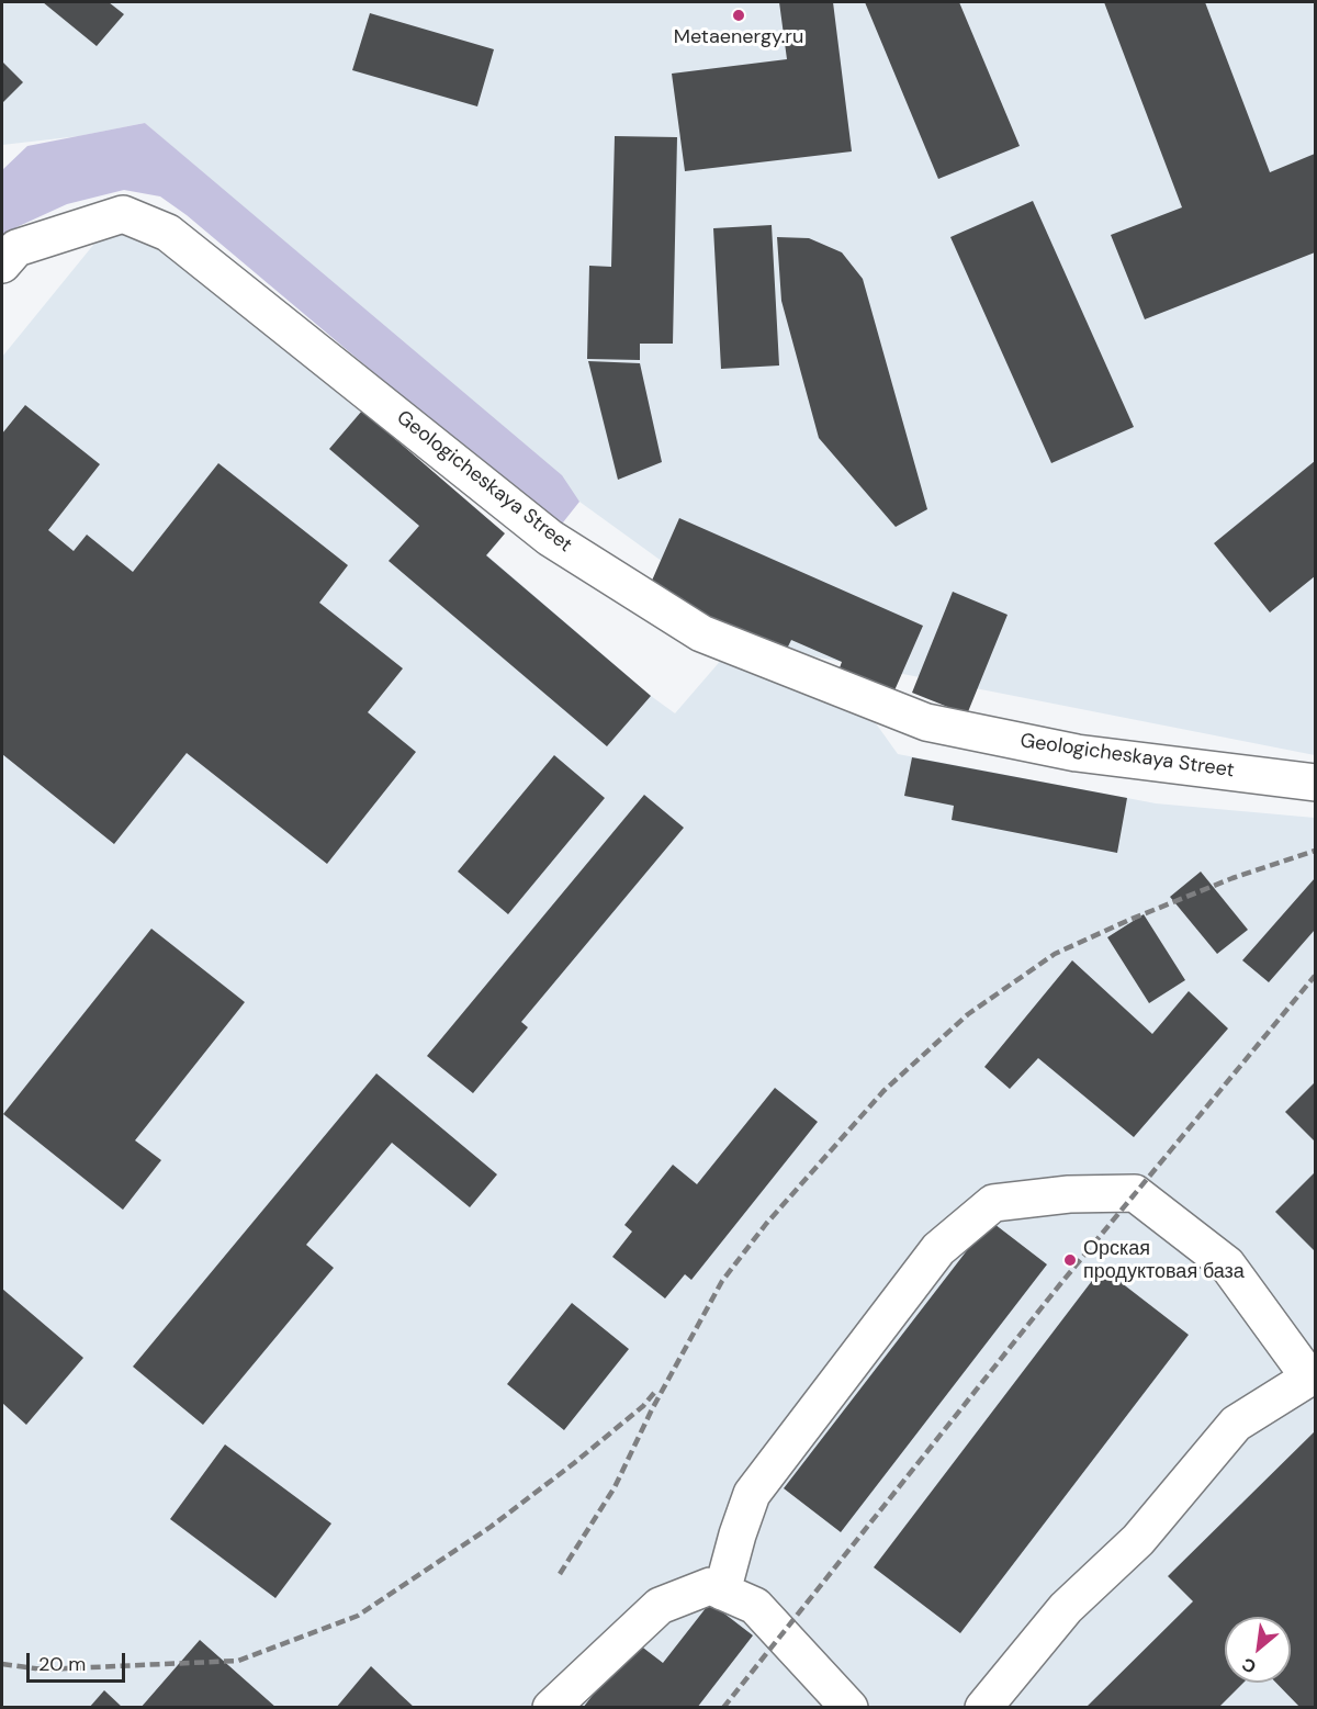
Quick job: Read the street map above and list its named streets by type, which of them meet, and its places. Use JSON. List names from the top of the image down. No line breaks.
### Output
{"streets":{"street":["Geologicheskaya Street"]},"places":["Metaenergy.ru","Орская продуктовая база"],"scale_bar":"20 m","north":"bottom left"}
